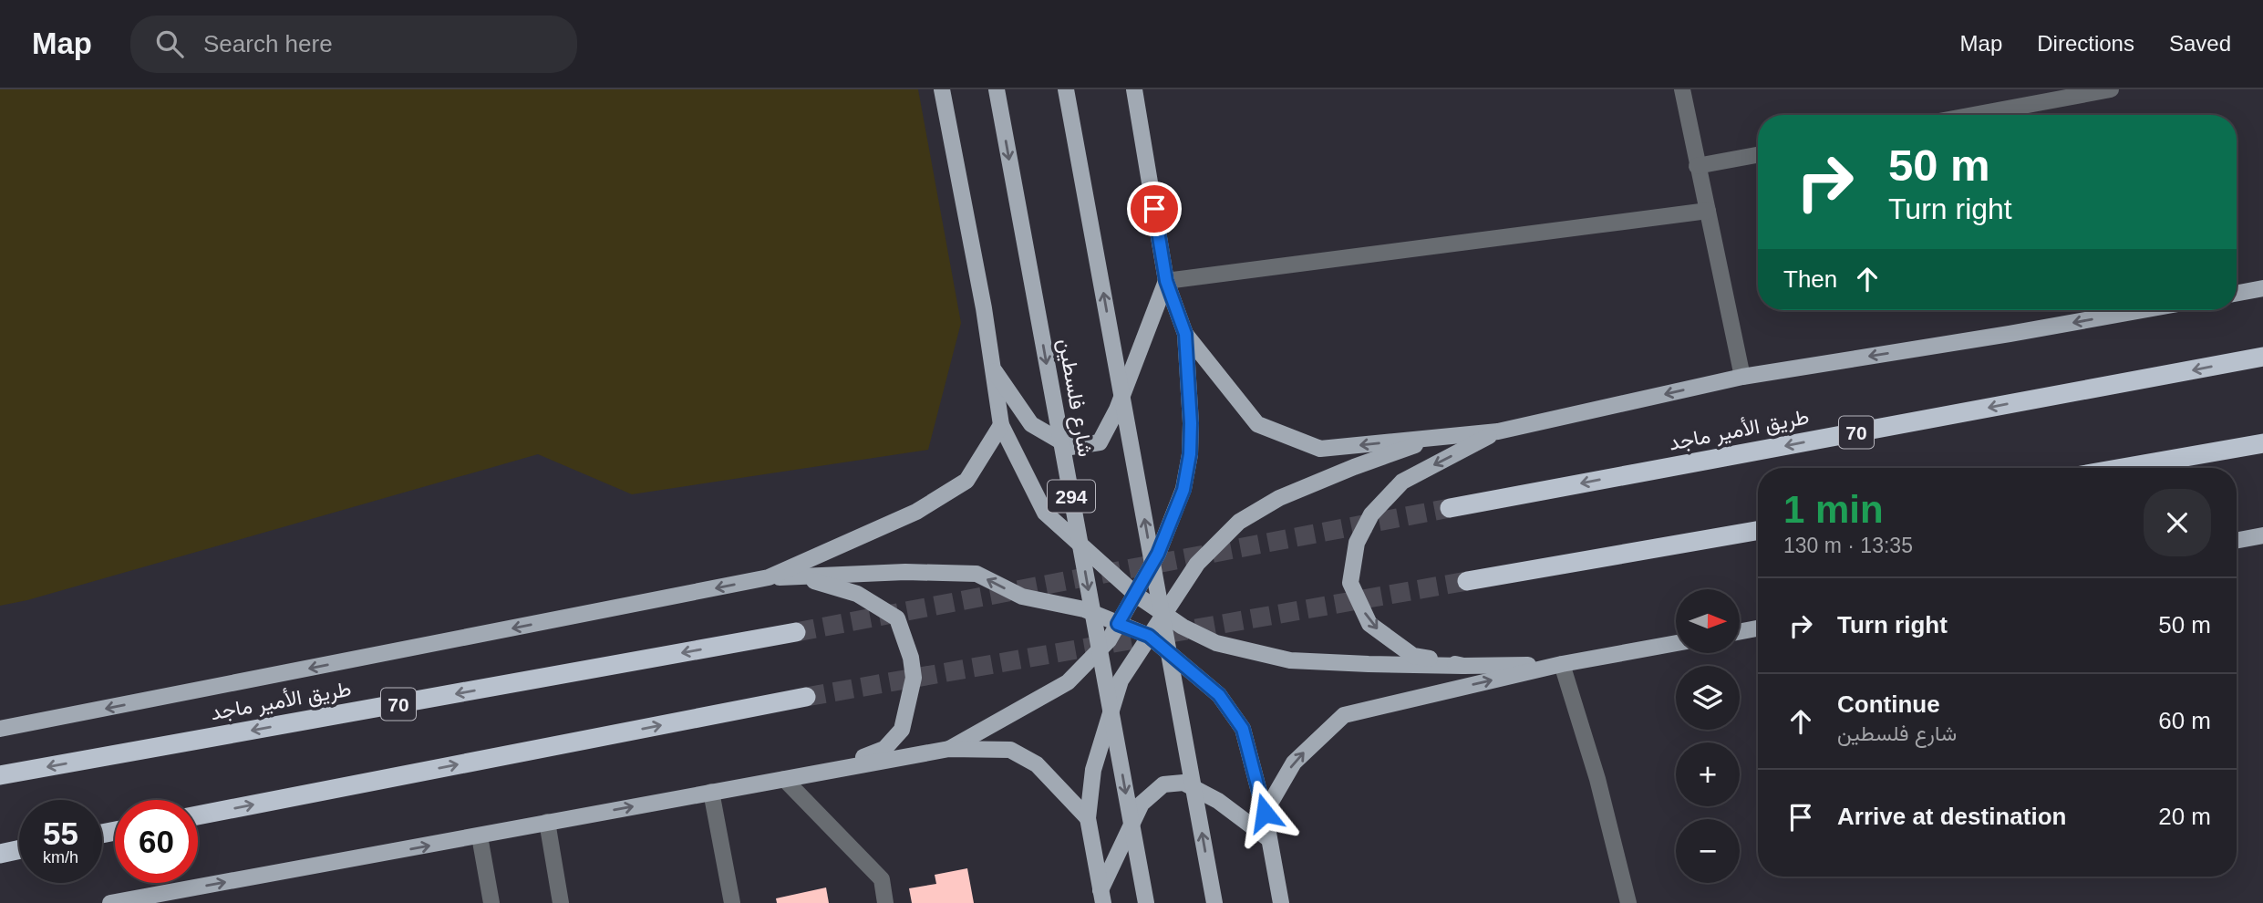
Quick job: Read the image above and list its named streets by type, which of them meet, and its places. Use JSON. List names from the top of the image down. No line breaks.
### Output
{"streets":{"highway":["طريق الأمير ماجد","70"],"main road":["شارع فلسطين","294"]},"north":"right","page":{"header":"Map","search":"Search here","nav":["Map","Directions","Saved"],"turn":["50 m","Turn right"],"then":"Then","heading":["1 min","130 m · 13:35"],"list":[{"name":"Turn right","value":"50 m"},{"name":"Continue","note":"شارع فلسطين","value":"60 m"},{"name":"Arrive at destination","value":"20 m"}],"map_buttons":["+","−"],"speed":"55 km/h","limit":"60"}}
